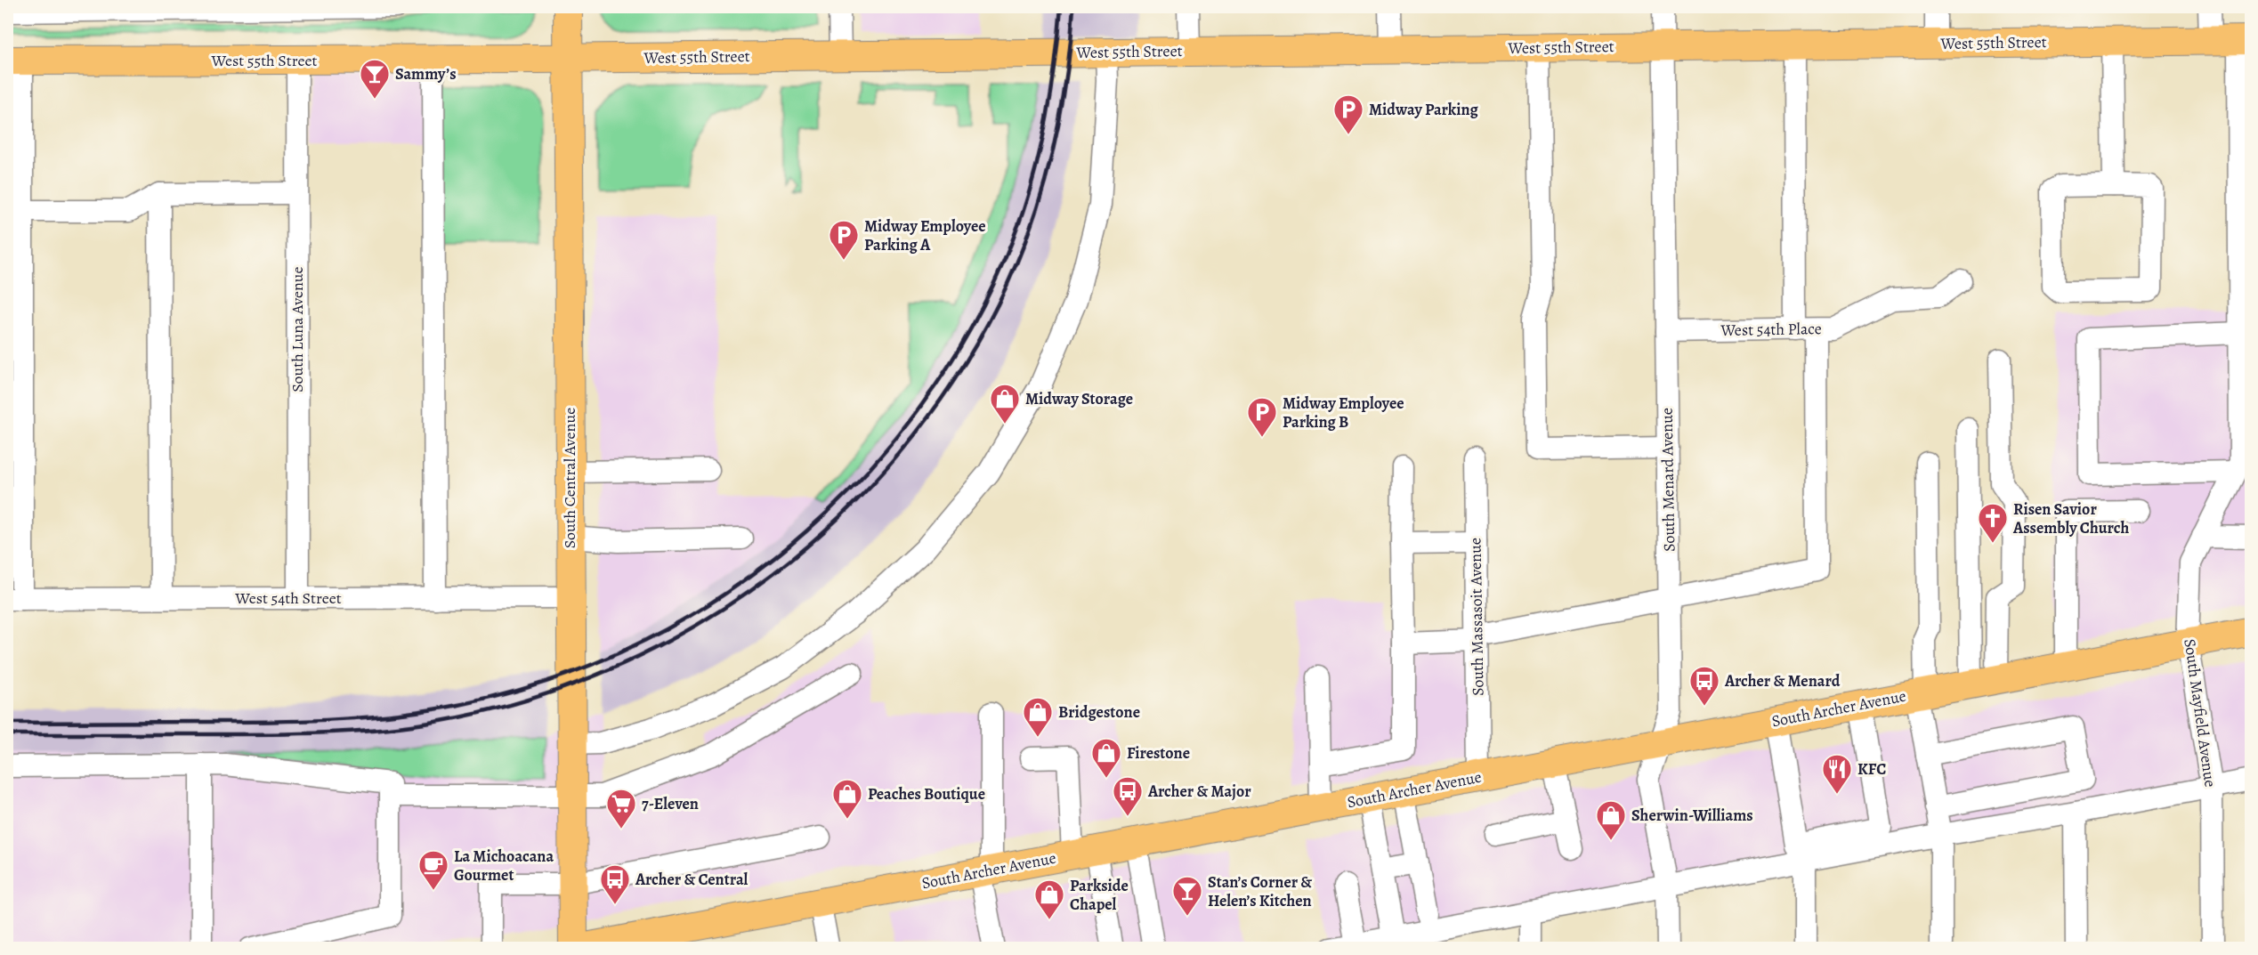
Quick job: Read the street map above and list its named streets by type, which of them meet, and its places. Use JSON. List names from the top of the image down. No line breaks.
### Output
{"streets":{"main road":["West 55th Street","South Central Avenue","South Archer Avenue"],"street":["South Luna Avenue","West 54th Place","South Menard Avenue","West 54th Street","South Massasoit Avenue","South Mayfield Avenue"]},"crossings":[["West 55th Street","South Luna Avenue"],["West 55th Street","South Central Avenue"],["West 55th Street","South Menard Avenue"],["West 55th Street","South Mayfield Avenue"],["South Luna Avenue","West 54th Street"],["West 54th Place","South Menard Avenue"],["South Central Avenue","West 54th Street"],["South Central Avenue","South Archer Avenue"],["South Menard Avenue","South Archer Avenue"],["South Massasoit Avenue","South Archer Avenue"],["South Archer Avenue","South Mayfield Avenue"]],"places":{"bar":["Sammy’s","Stan’s Corner & Helen’s Kitchen"],"parking":["Midway Parking","Midway Employee Parking A","Midway Employee Parking B"],"shop":["Midway Storage","Bridgestone","Firestone","Peaches Boutique","Sherwin-Williams","Parkside Chapel"],"church":["Risen Savior Assembly Church"],"bus stop":["Archer & Menard","Archer & Major","Archer & Central"],"restaurant":["KFC"],"supermarket":["7-Eleven"],"cafe":["La Michoacana Gourmet"]}}
